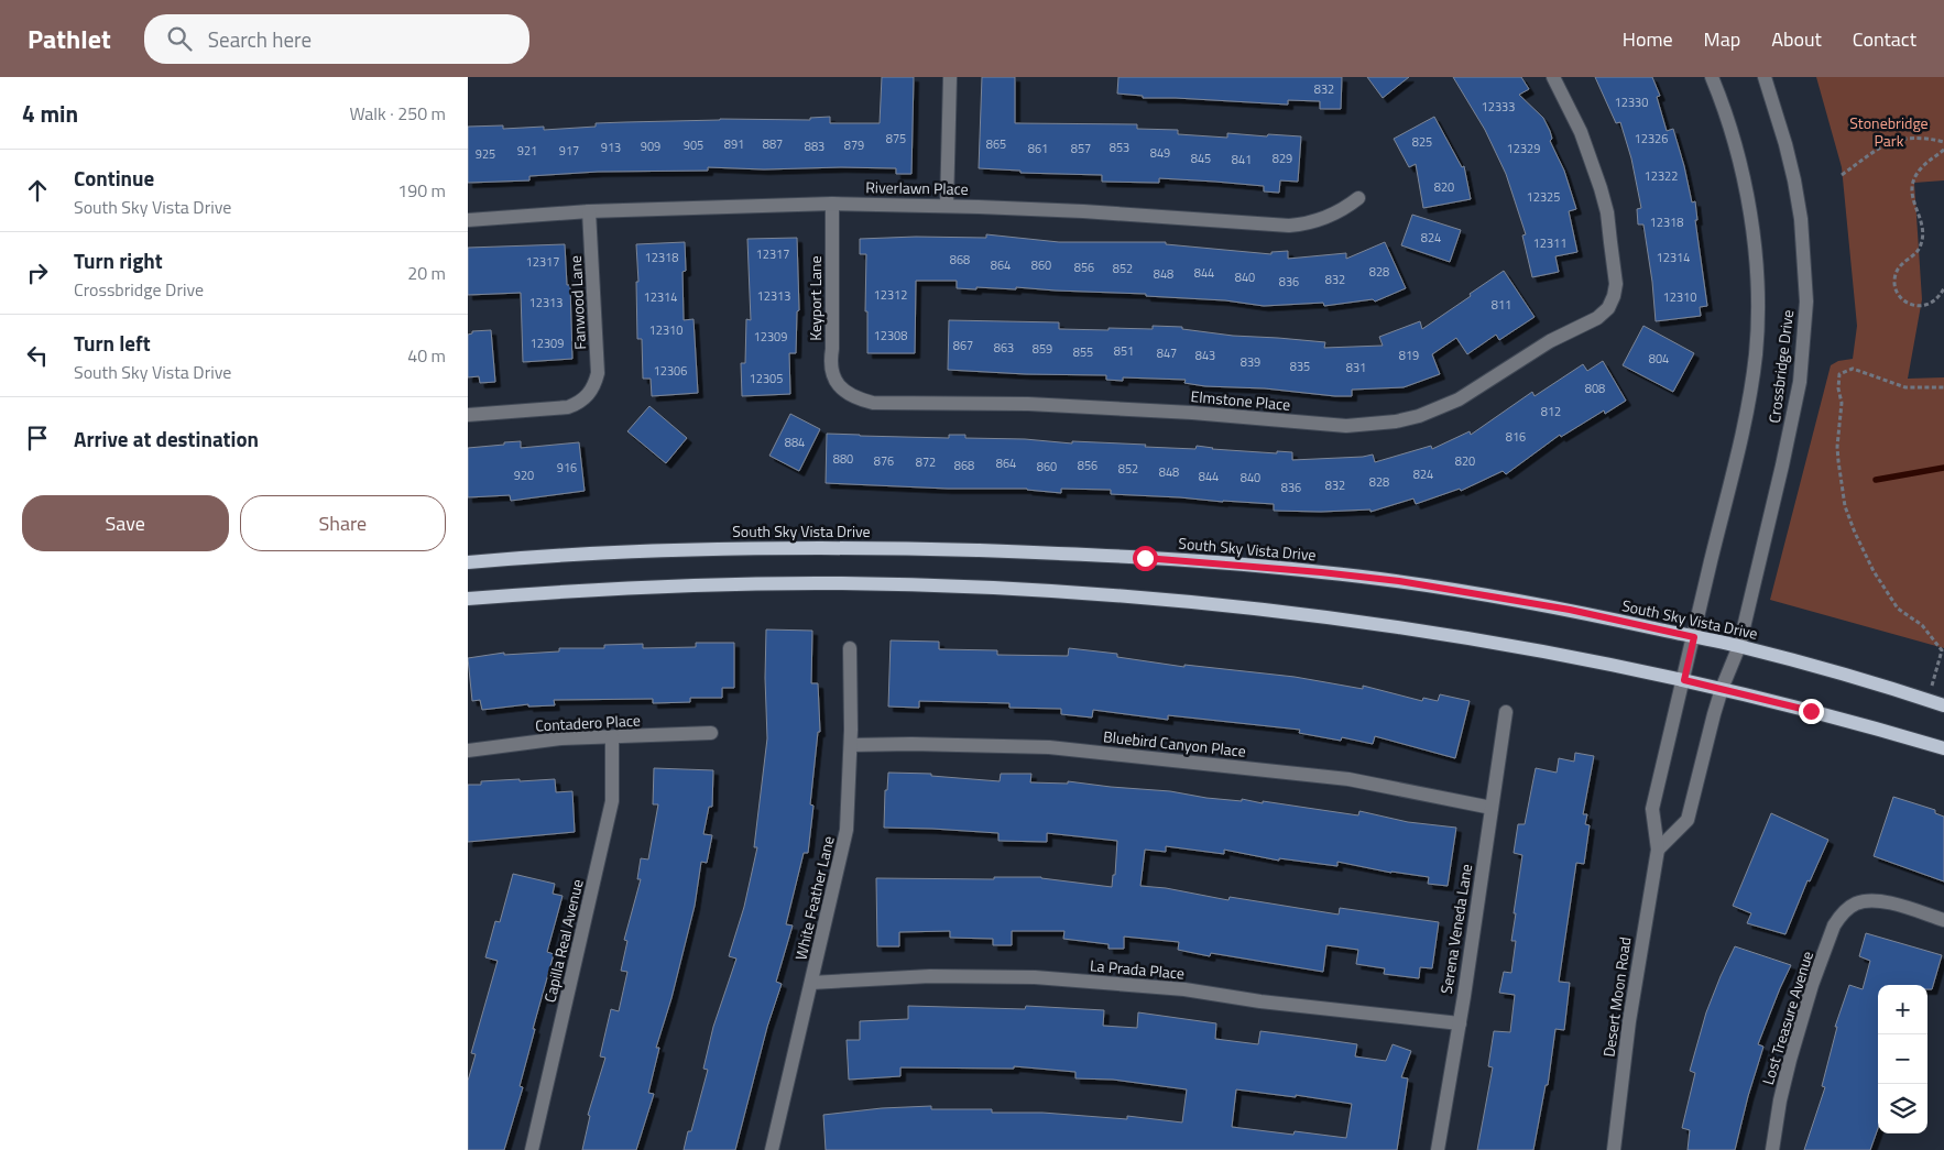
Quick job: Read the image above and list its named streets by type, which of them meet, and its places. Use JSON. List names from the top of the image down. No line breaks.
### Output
{"streets":{"main road":["South Sky Vista Drive"],"street":["Riverlawn Place","Keyport Lane","Fanwood Lane","Crossbridge Drive","Elmstone Place","Contadero Place","Bluebird Canyon Place","White Feather Lane","Serena Veneda Lane","Capilla Real Avenue","La Prada Place","Desert Moon Road","Lost Treasure Avenue"]},"crossings":[["Riverlawn Place","Keyport Lane"],["Riverlawn Place","Fanwood Lane"],["Keyport Lane","Elmstone Place"],["Crossbridge Drive","South Sky Vista Drive"],["Crossbridge Drive","Desert Moon Road"],["Contadero Place","Capilla Real Avenue"],["Bluebird Canyon Place","White Feather Lane"],["Bluebird Canyon Place","Serena Veneda Lane"],["White Feather Lane","La Prada Place"],["Serena Veneda Lane","La Prada Place"]],"parks":["Stonebridge Park"],"house_numbers":["832","12330","12333","875","12326","825","891","887","865","905","879","909","883","913","853","861","857","12329","921","917","849","925","845","829","841","12322","820","12325","12318","824","12311","12317","12318","12314","868","12317","864","860","856","852","828","844","848","840","832","836","12312","12313","12314","12310","12313","811","12310","12308","12309","12309","867","863","859","851","855","847","843","819","804","839","835","831","12306","12305","808","812","816","884","880","876","820","872","864","868","856","860","916","852","848","824","920","844","840","828","832","836"],"page":{"header":"Pathlet","search":"Search here","nav":["Home","Map","About","Contact"],"heading":["4 min","Walk · 250 m"],"list":[["Continue","South Sky Vista Drive","190 m"],["Turn right","Crossbridge Drive","20 m"],["Turn left","South Sky Vista Drive","40 m"],"Arrive at destination"],"buttons":["Save","Share"],"map_buttons":["+","−"]}}
